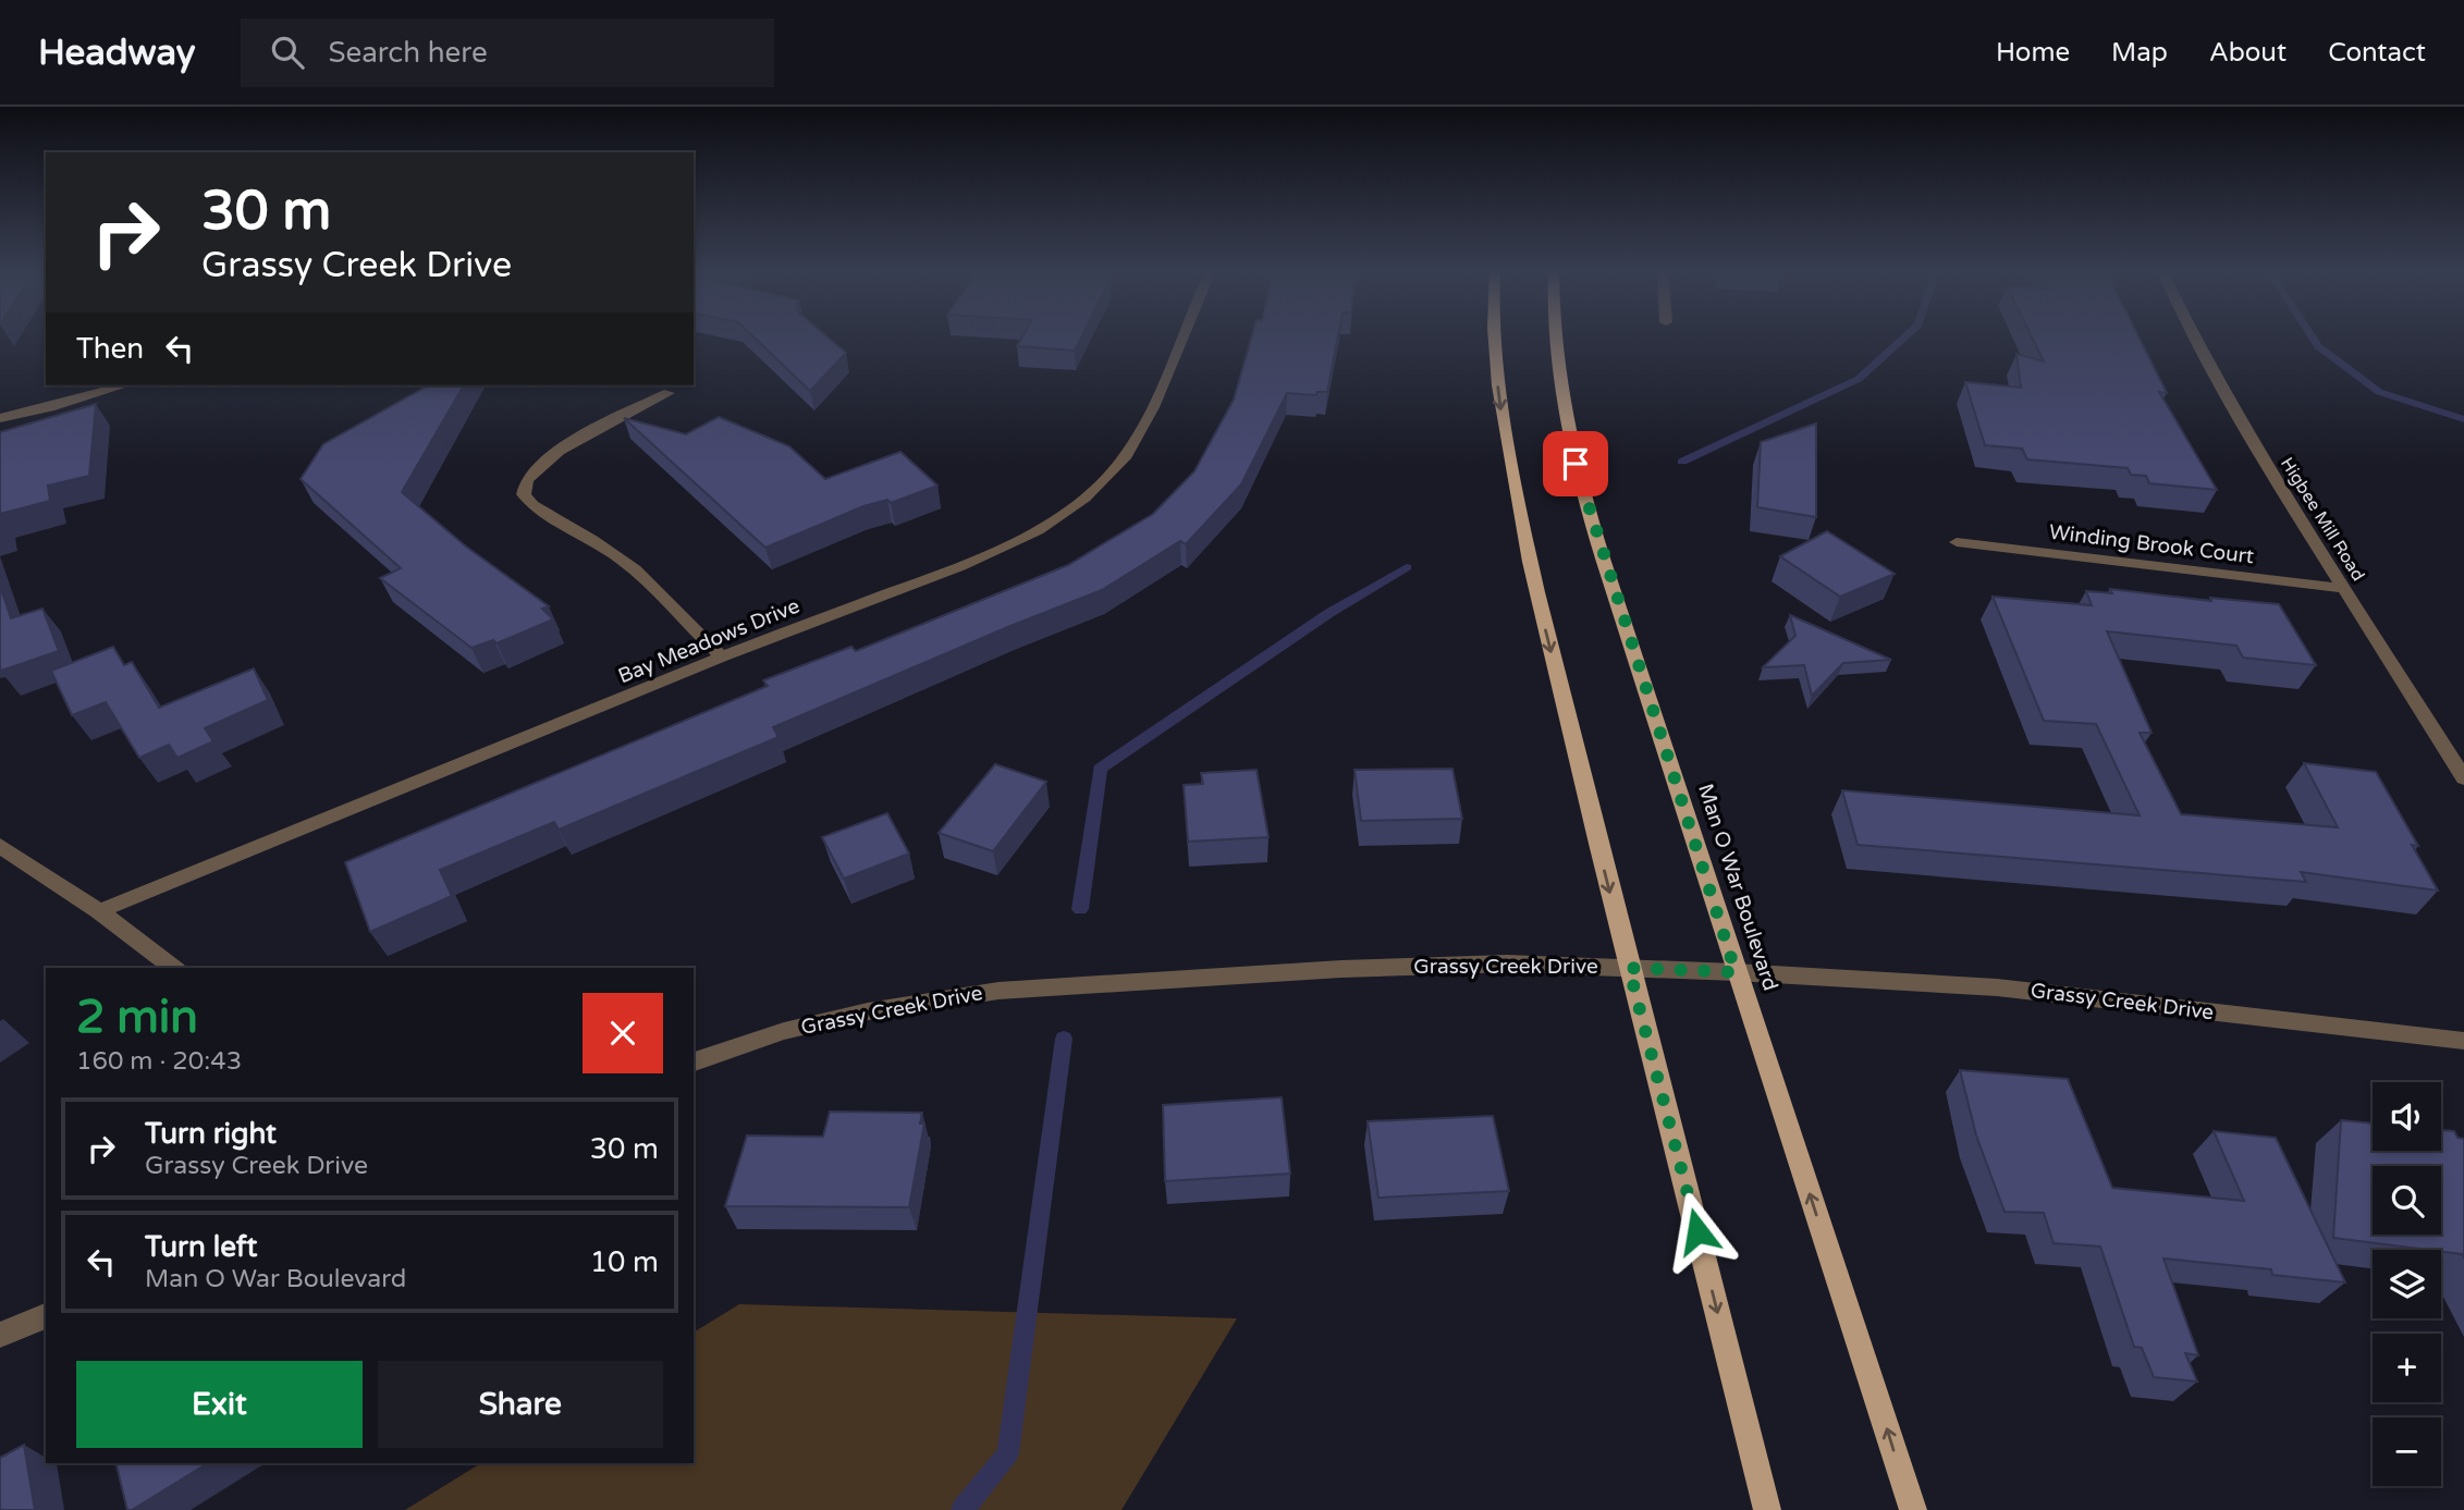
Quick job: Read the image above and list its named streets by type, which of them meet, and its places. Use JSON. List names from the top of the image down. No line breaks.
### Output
{"streets":{"main road":["Man O War Boulevard"],"street":["Higbee Mill Road","Winding Brook Court","Bay Meadows Drive","Grassy Creek Drive"]},"crossings":[["Higbee Mill Road","Winding Brook Court"],["Man O War Boulevard","Grassy Creek Drive"]],"page":{"header":"Headway","search":"Search here","nav":["Home","Map","About","Contact"],"turn":["30 m","Grassy Creek Drive"],"then":"Then","heading":["2 min","160 m · 20:43"],"map_buttons":["+","−"],"list":[{"name":"Turn right","note":"Grassy Creek Drive","value":"30 m"},{"name":"Turn left","note":"Man O War Boulevard","value":"10 m"}],"buttons":["Exit","Share"]}}
